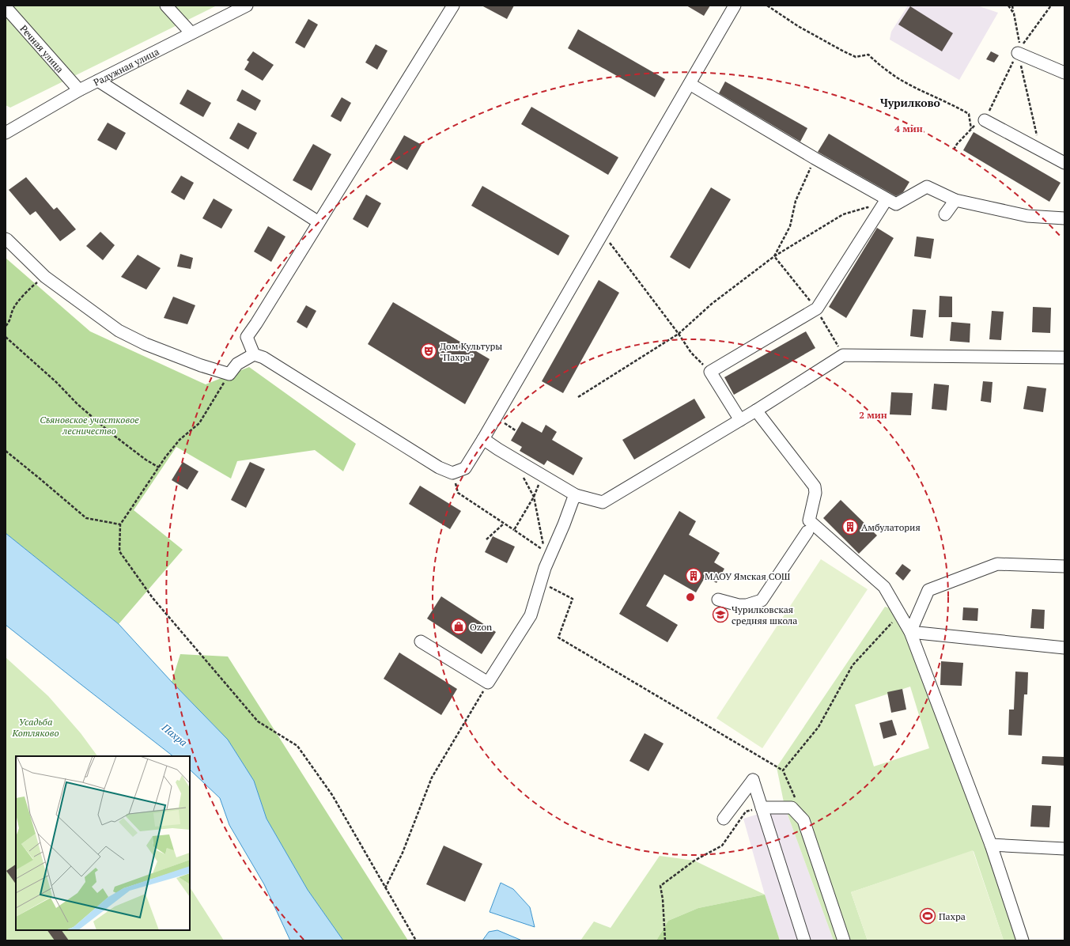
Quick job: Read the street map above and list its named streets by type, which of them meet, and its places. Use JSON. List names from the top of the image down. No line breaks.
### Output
{"streets":{"street":["Речная улица","Радужная улица"]},"crossings":[["Речная улица","Радужная улица"]],"districts":["Чурилково"],"water":["Пахра"],"parks":["Съяновское участковое лесничество","Усадьба Котляково"],"places":{"theatre":["Дом Культуры \"Пахра\""],"building":["Амбулатория","МАОУ Ямская СОШ"],"school or university":["Чурилковская средняя школа"],"shop":["Ozon"],"sports":["Пахра"]},"rings":["4 мин","2 мин"]}
